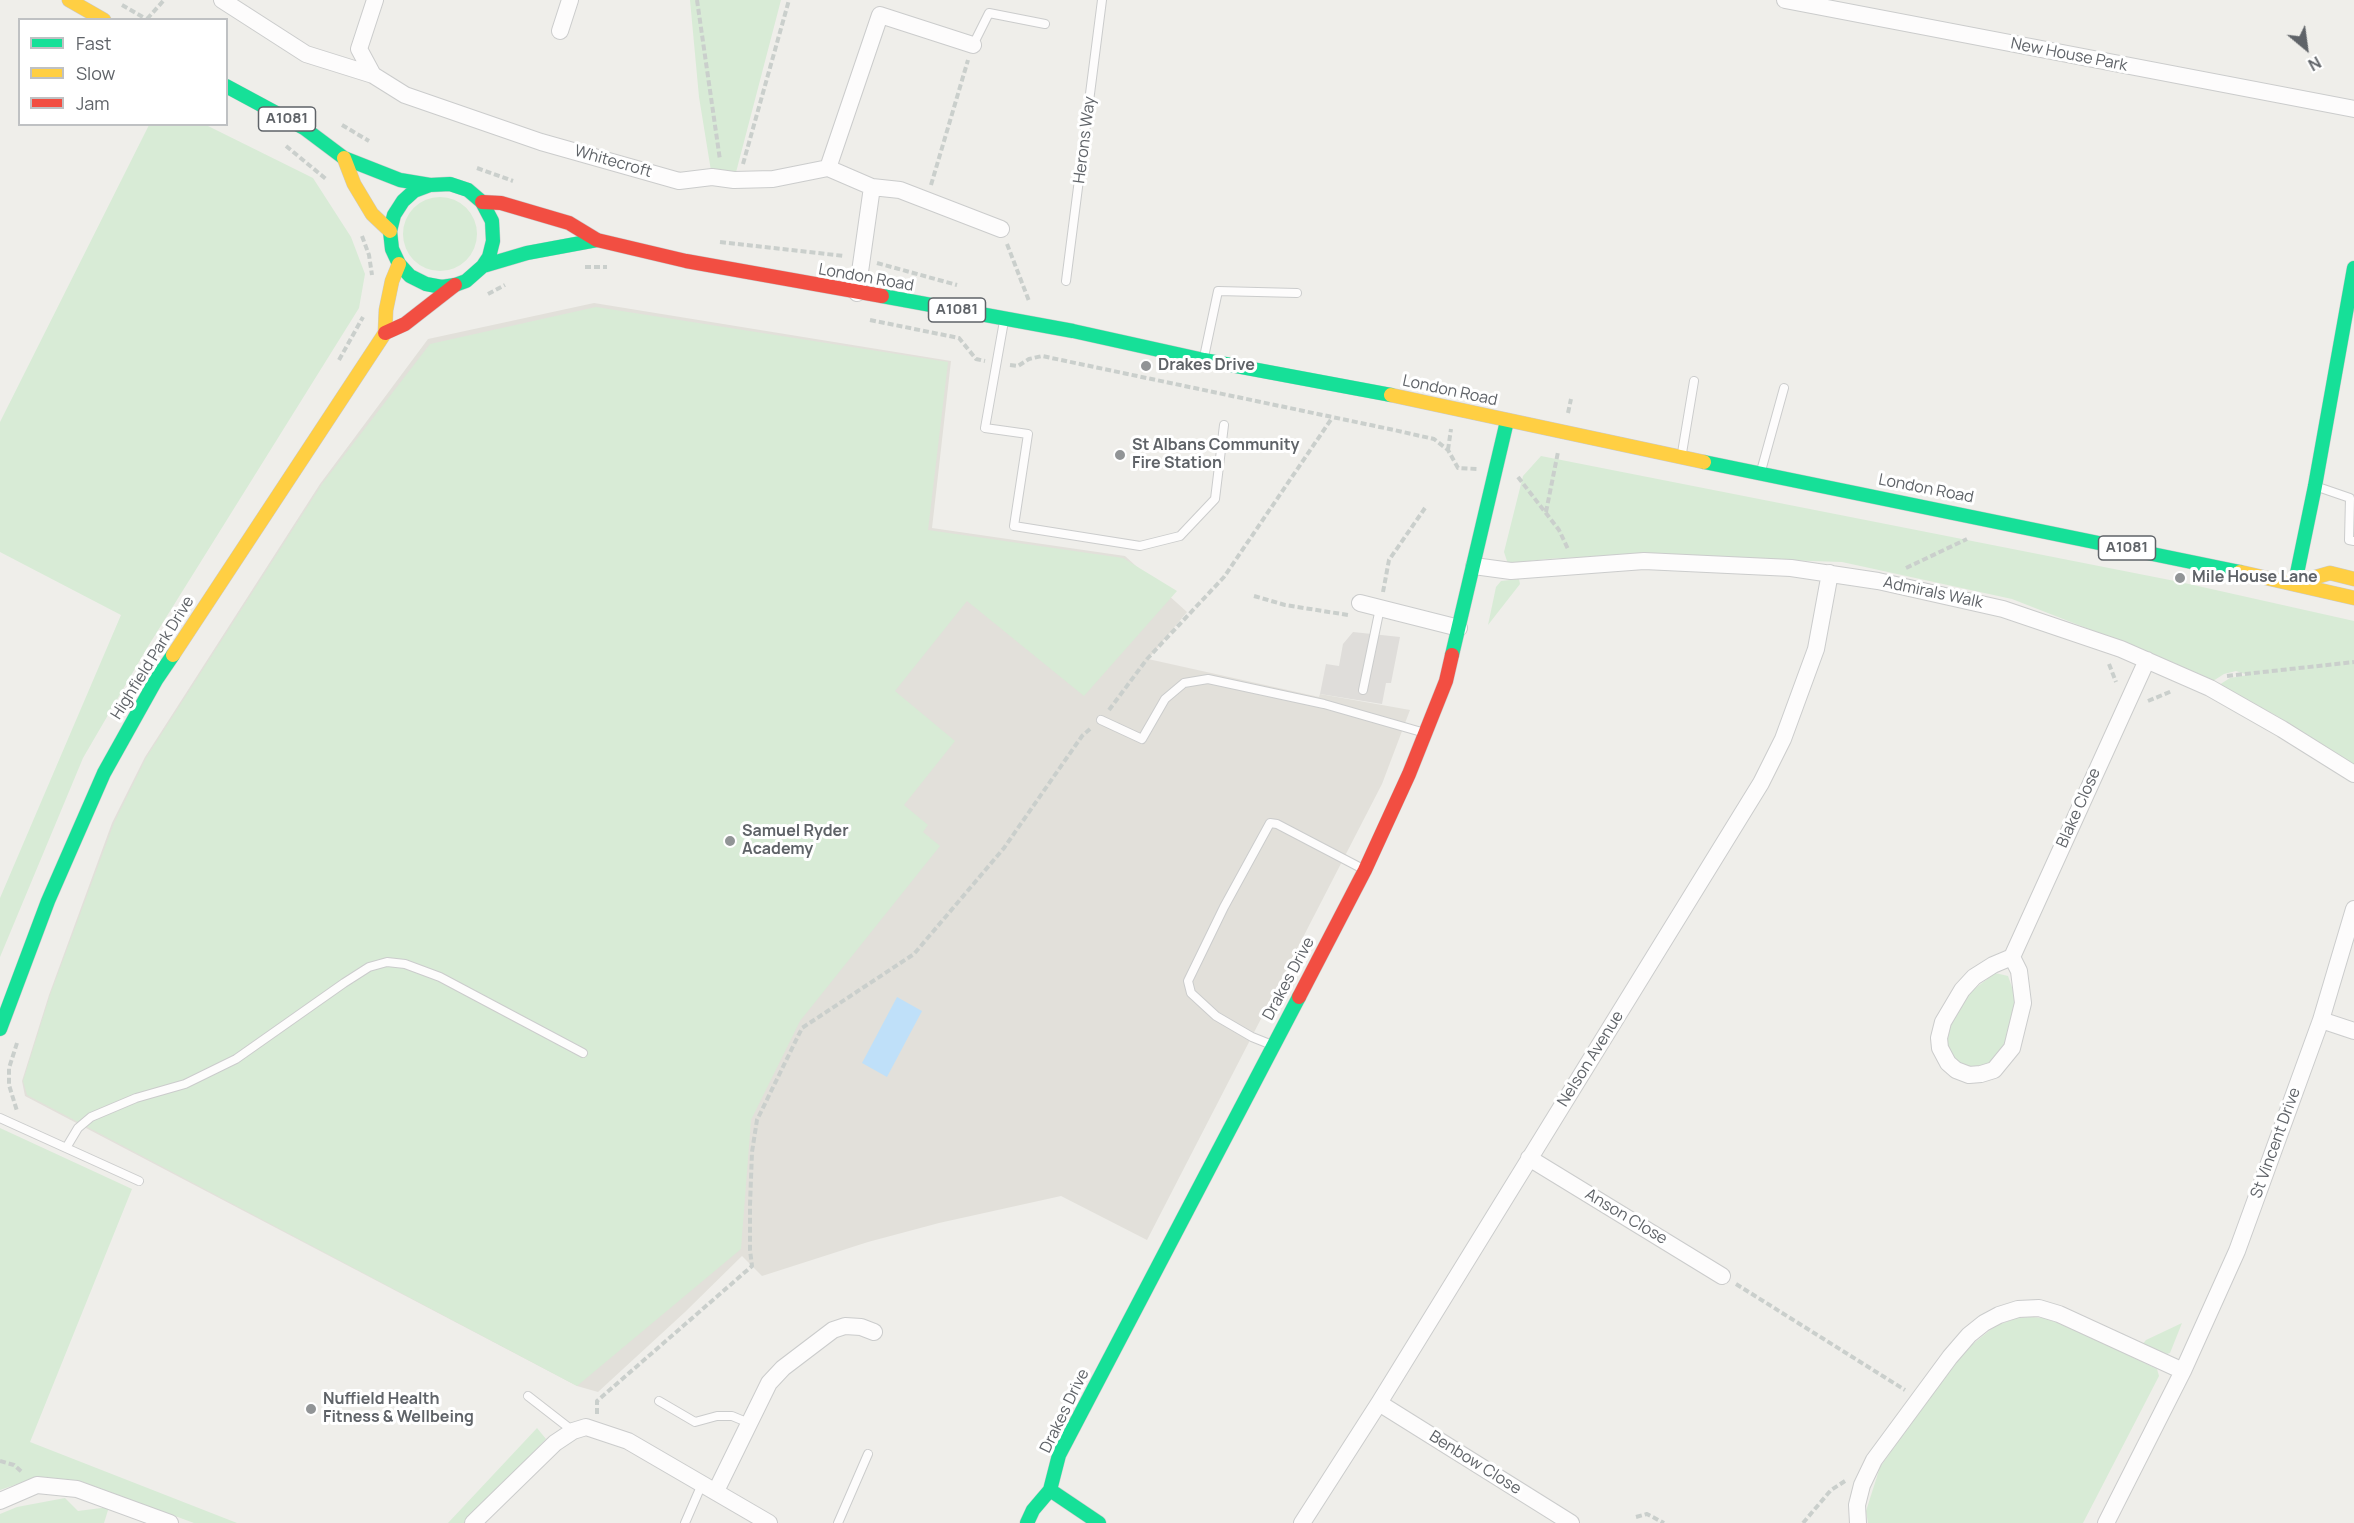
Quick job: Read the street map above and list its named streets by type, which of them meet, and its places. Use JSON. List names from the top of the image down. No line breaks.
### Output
{"streets":{"main road":["A1081","London Road","Highfield Park Drive","Drakes Drive"],"street":["New House Park","Whitecroft","Admirals Walk","Blake Close","Nelson Avenue","St Vincent Drive","Anson Close","Benbow Close"],"lane":["Herons Way"]},"crossings":[["London Road","Highfield Park Drive"],["London Road","Drakes Drive"],["Admirals Walk","Blake Close"],["Admirals Walk","Drakes Drive"],["Admirals Walk","Nelson Avenue"],["Nelson Avenue","Anson Close"],["Nelson Avenue","Benbow Close"]],"places":["Drakes Drive","St Albans Community Fire Station","Mile House Lane","Samuel Ryder Academy","Nuffield Health Fitness & Wellbeing"],"legend":["Fast","Slow","Jam"],"north":"bottom right"}
